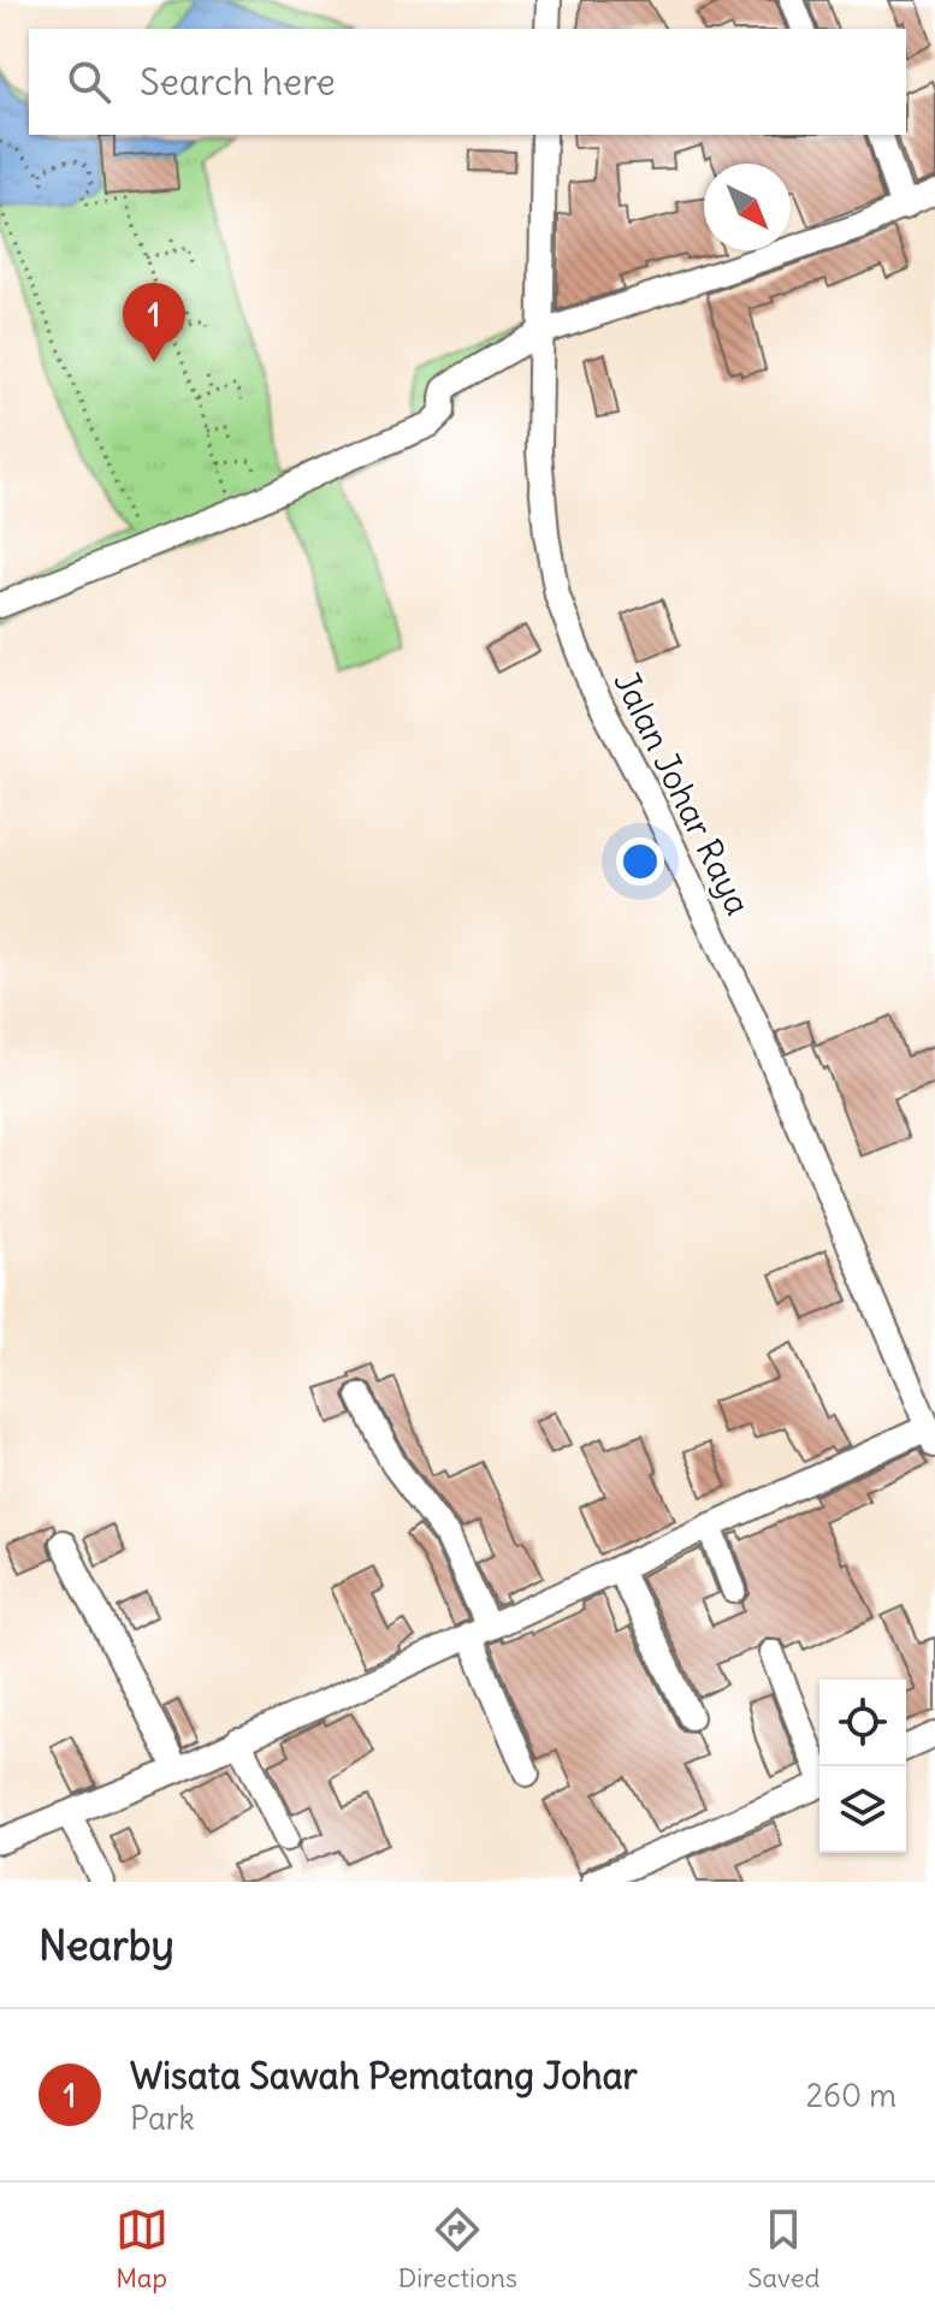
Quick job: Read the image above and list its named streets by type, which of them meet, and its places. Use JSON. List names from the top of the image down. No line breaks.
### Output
{"streets":{"street":["Jalan Johar Raya"]},"north":"bottom right","page":{"search":"Search here","pins":"1","heading":"Nearby","list":[{"mark":"1","name":"Wisata Sawah Pematang Johar","note":"Park","value":"260 m"}],"nav":["Map","Directions","Saved"]}}
